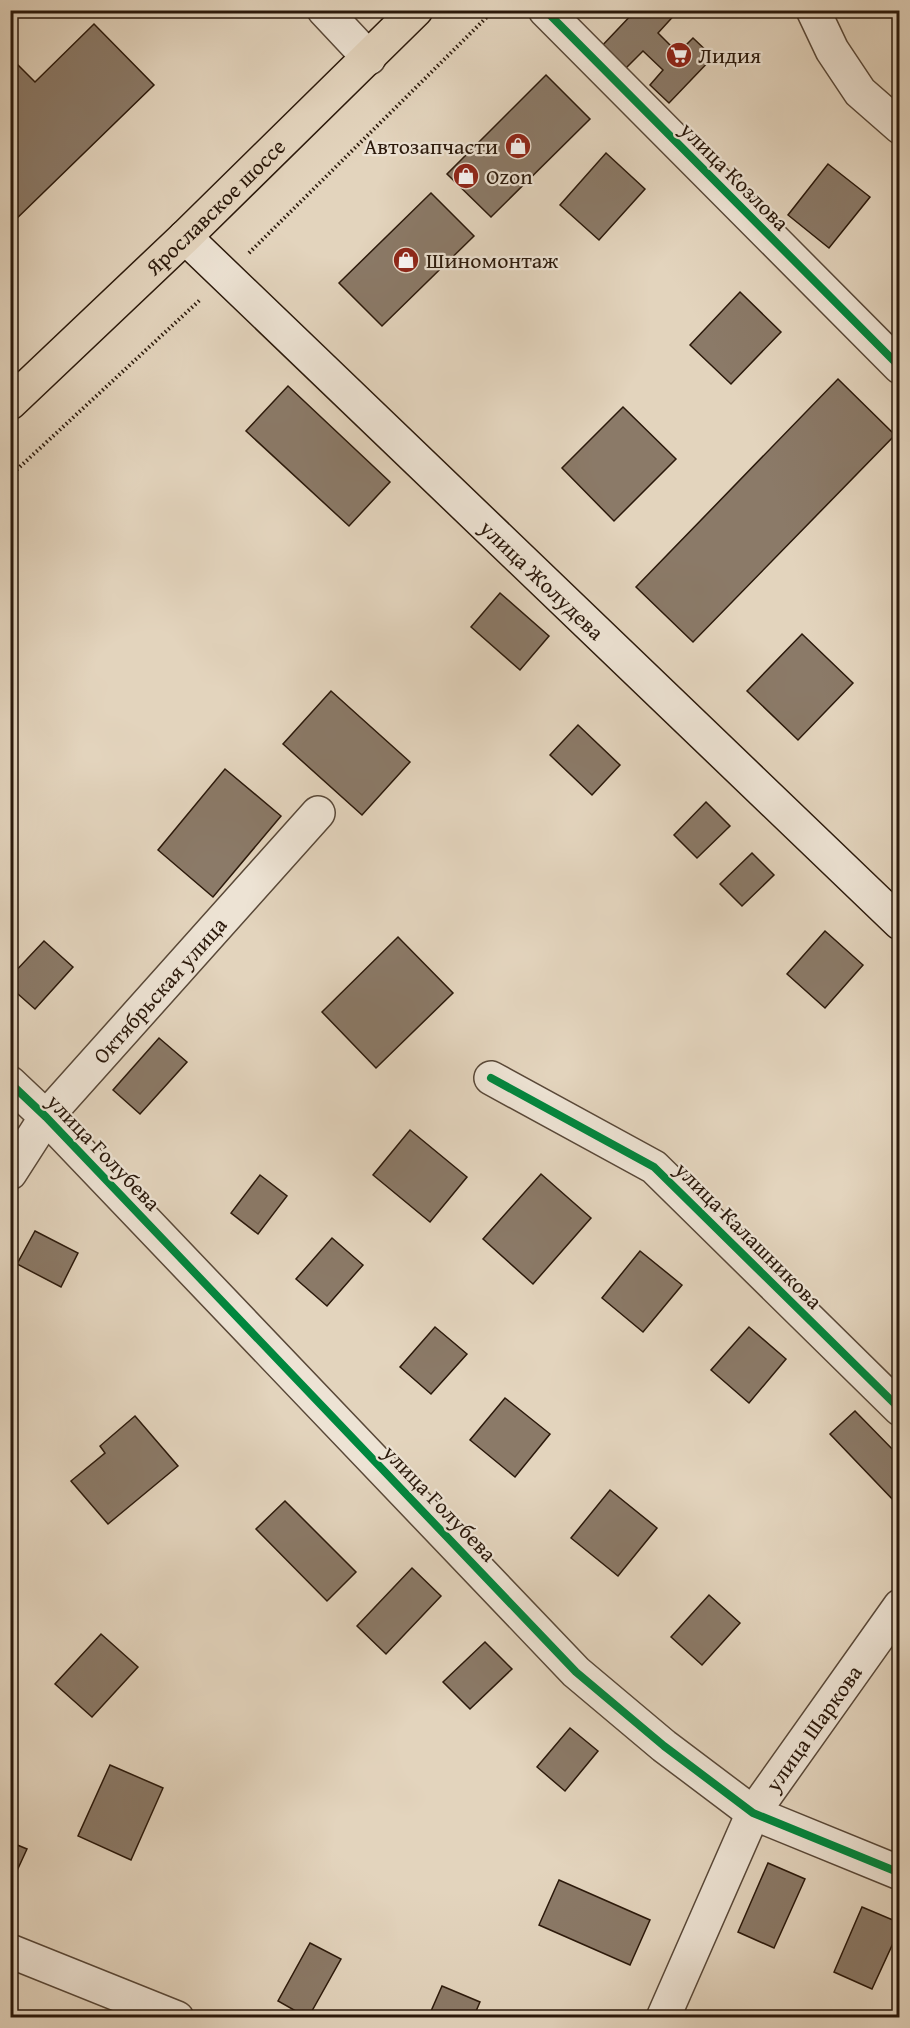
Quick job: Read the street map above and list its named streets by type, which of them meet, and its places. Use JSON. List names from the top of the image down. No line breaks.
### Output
{"streets":{"main road":["Ярославское шоссе"],"street":["улица Козлова","улица Жолудева","Октябрьская улица","улица Голубева","улица Калашникова","улица Шаркова"]},"crossings":[["Ярославское шоссе","улица Жолудева"],["Октябрьская улица","улица Голубева"],["улица Голубева","улица Шаркова"]],"places":{"supermarket":["Лидия"],"shop":["Автозапчасти","Ozon","Шиномонтаж"]}}
